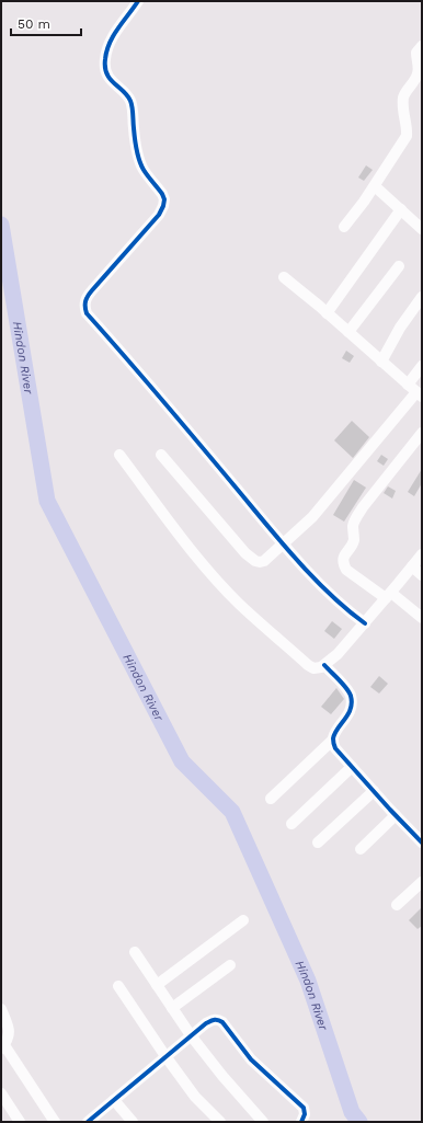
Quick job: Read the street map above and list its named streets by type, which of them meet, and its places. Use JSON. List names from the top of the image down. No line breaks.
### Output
{"water":["Hindon River"],"scale_bar":"50 m"}
